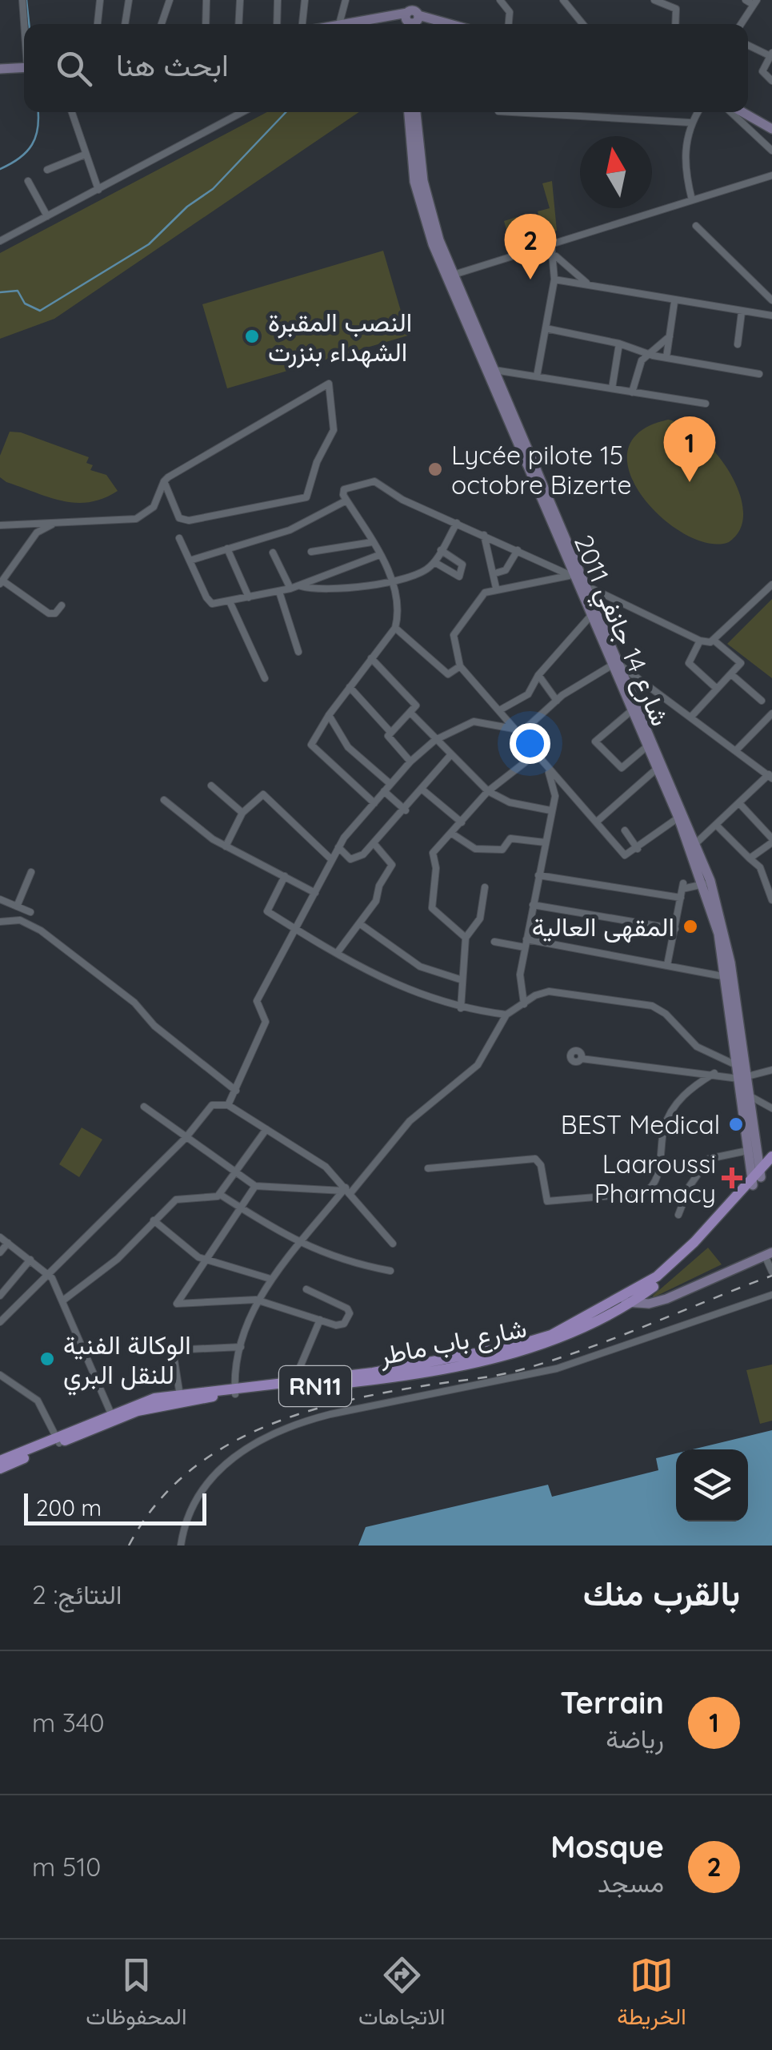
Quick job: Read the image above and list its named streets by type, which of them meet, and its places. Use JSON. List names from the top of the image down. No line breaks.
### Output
{"streets":{"main road":["شارع 14 جانفي 2011","شارع باب ماطر","RN11"]},"crossings":[["شارع 14 جانفي 2011","RN11"],["شارع باب ماطر","RN11"]],"places":{"other":["النصب المقبرة الشهداء بنزرت","Lycée pilote 15 octobre Bizerte","المقهى العالية","BEST Medical","الوكالة الفنية للنقل البري"],"health":["Laaroussi Pharmacy"]},"scale_bar":"200 m","north":"top","page":{"search":"ابحث هنا","pins":["2","1"],"scale":"200 m","heading":["بالقرب منك","النتائج: 2"],"list":[{"mark":"1","name":"Terrain","note":"رياضة","value":"340 m"},{"mark":"2","name":"Mosque","note":"مسجد","value":"510 m"}],"nav":["الخريطة","الاتجاهات","المحفوظات"]}}
